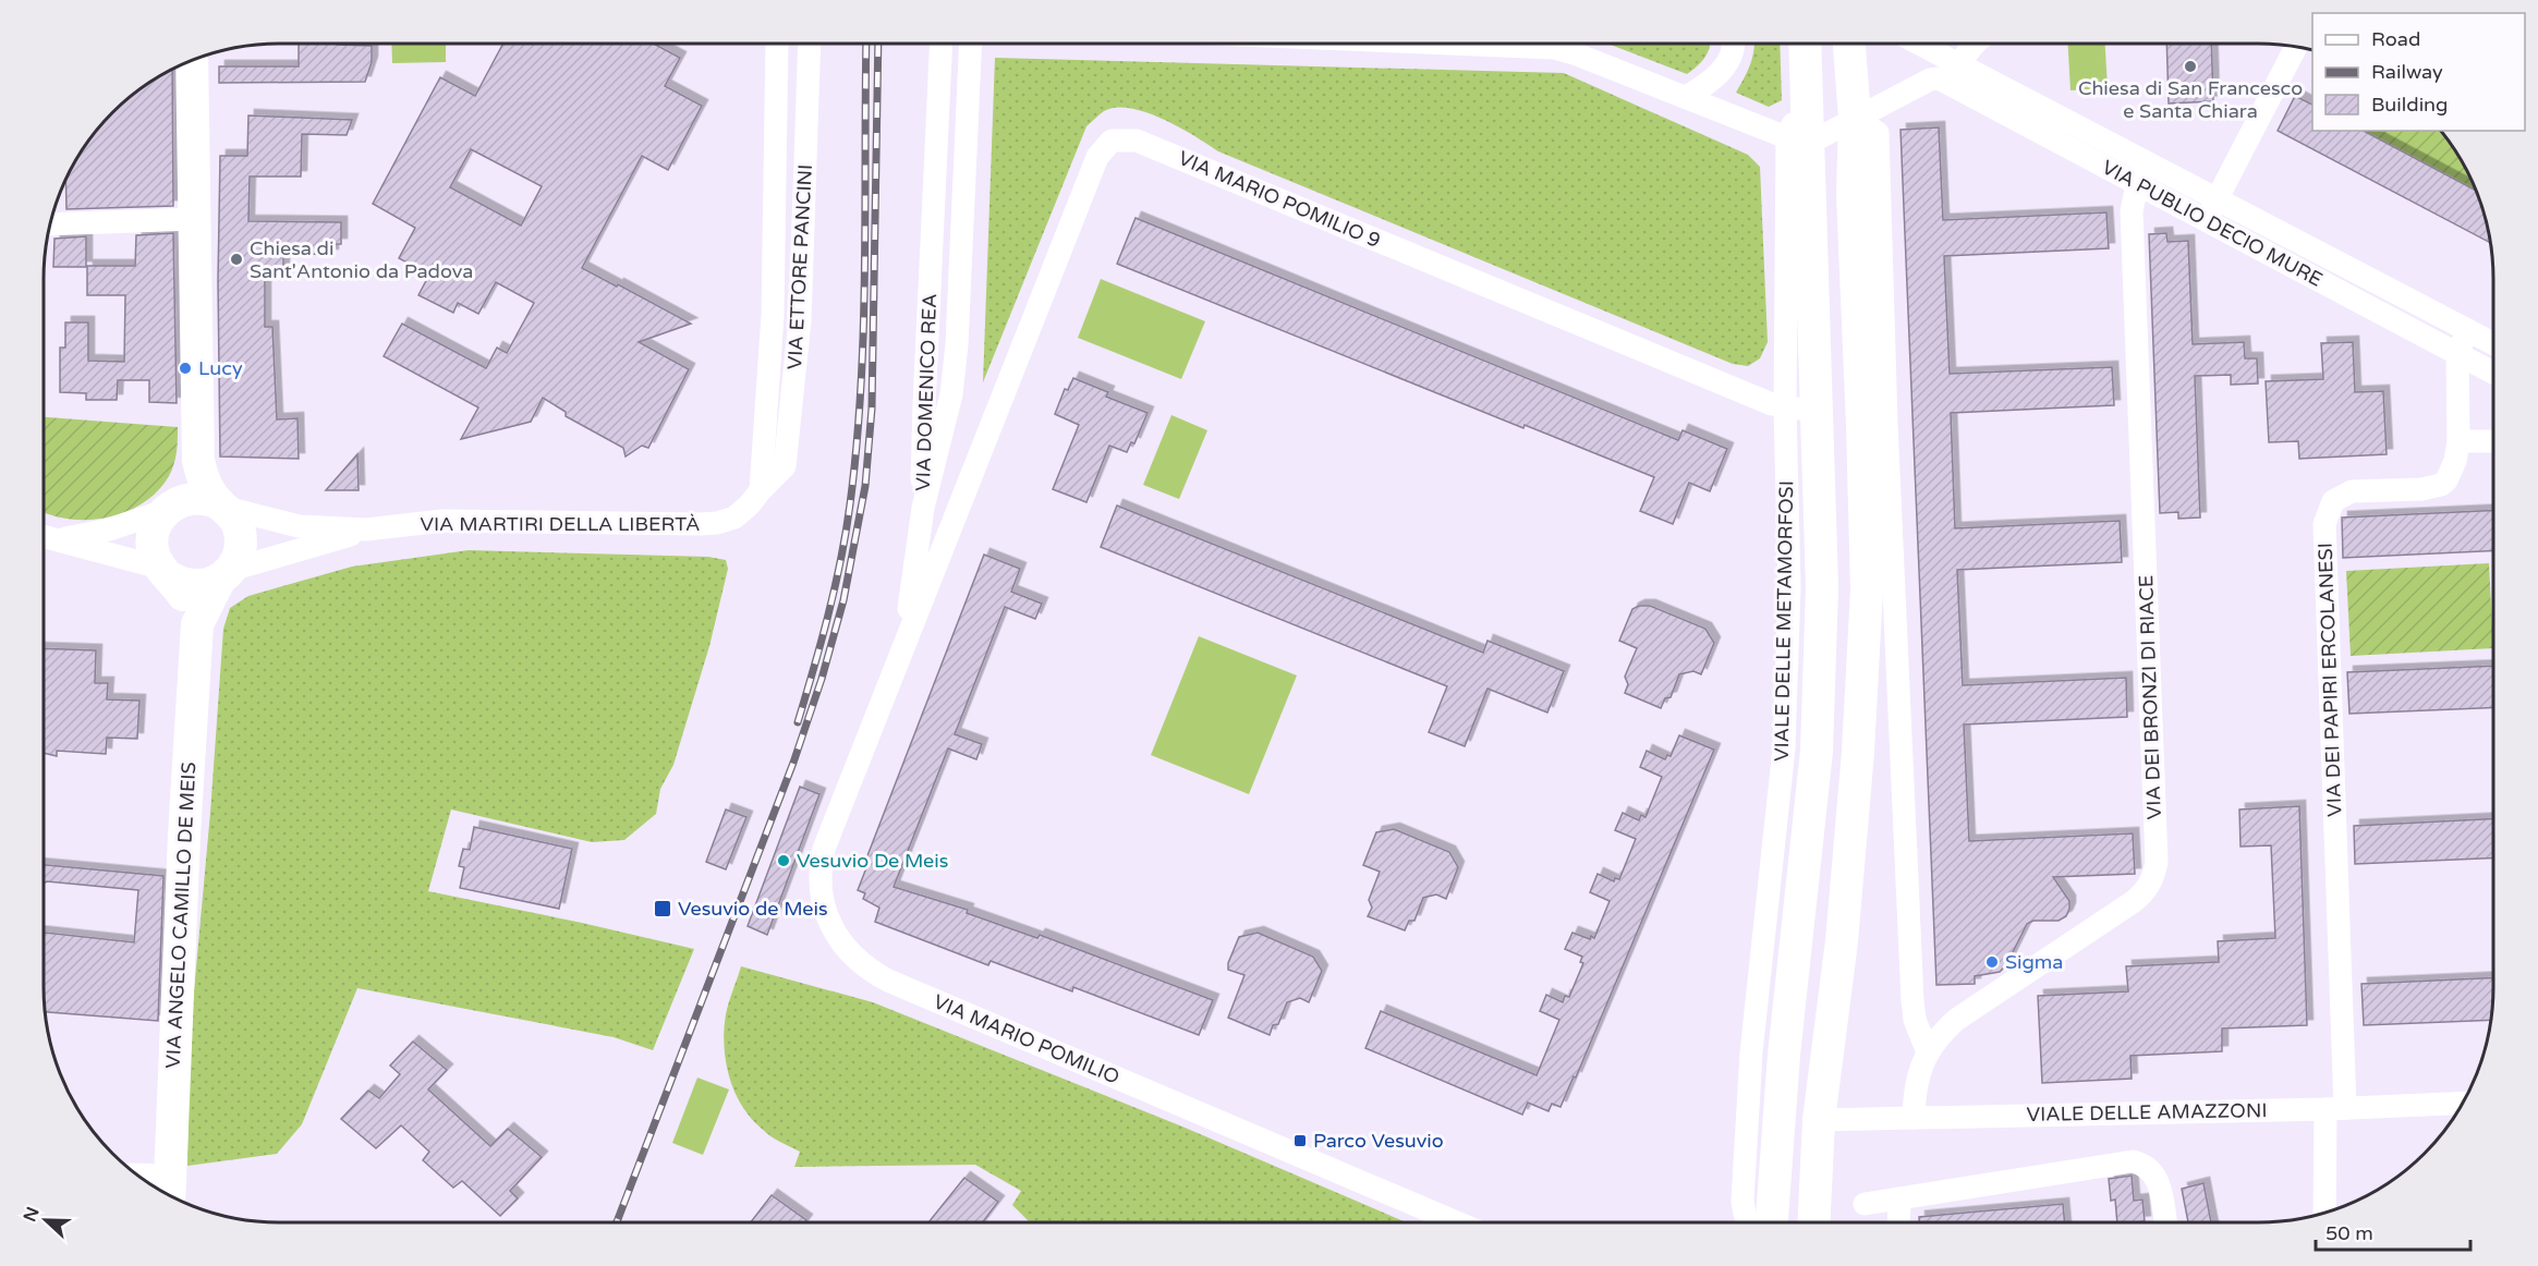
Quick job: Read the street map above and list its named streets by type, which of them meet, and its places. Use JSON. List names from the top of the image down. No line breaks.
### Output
{"streets":{"street":["VIA MARIO POMILIO 9","VIA PUBLIO DECIO MURE","VIA ETTORE PANCINI","VIA DOMENICO REA","VIA MARTIRI DELLA LIBERTÀ","VIALE DELLE METAMORFOSI","VIA DEI PAPIRI ERCOLANESI","VIA DEI BRONZI DI RIACE","VIA ANGELO CAMILLO DE MEIS","VIA MARIO POMILIO","VIALE DELLE AMAZZONI"]},"crossings":[["VIA MARIO POMILIO 9","VIALE DELLE METAMORFOSI"],["VIA MARIO POMILIO 9","VIA MARIO POMILIO"],["VIA PUBLIO DECIO MURE","VIALE DELLE METAMORFOSI"],["VIA PUBLIO DECIO MURE","VIA DEI PAPIRI ERCOLANESI"],["VIA PUBLIO DECIO MURE","VIA DEI BRONZI DI RIACE"],["VIA ETTORE PANCINI","VIA MARTIRI DELLA LIBERTÀ"],["VIA DOMENICO REA","VIA MARIO POMILIO"],["VIA MARTIRI DELLA LIBERTÀ","VIA ANGELO CAMILLO DE MEIS"],["VIA DEI PAPIRI ERCOLANESI","VIALE DELLE AMAZZONI"],["VIA DEI BRONZI DI RIACE","VIALE DELLE AMAZZONI"]],"places":{"other":["Chiesa di San Francesco e Santa Chiara","Chiesa di Sant'Antonio da Padova","Lucy","Vesuvio De Meis","Sigma"],"transit":["Vesuvio de Meis","Parco Vesuvio"]},"legend":["Road","Railway","Building"],"scale_bar":"50 m","north":"left"}
